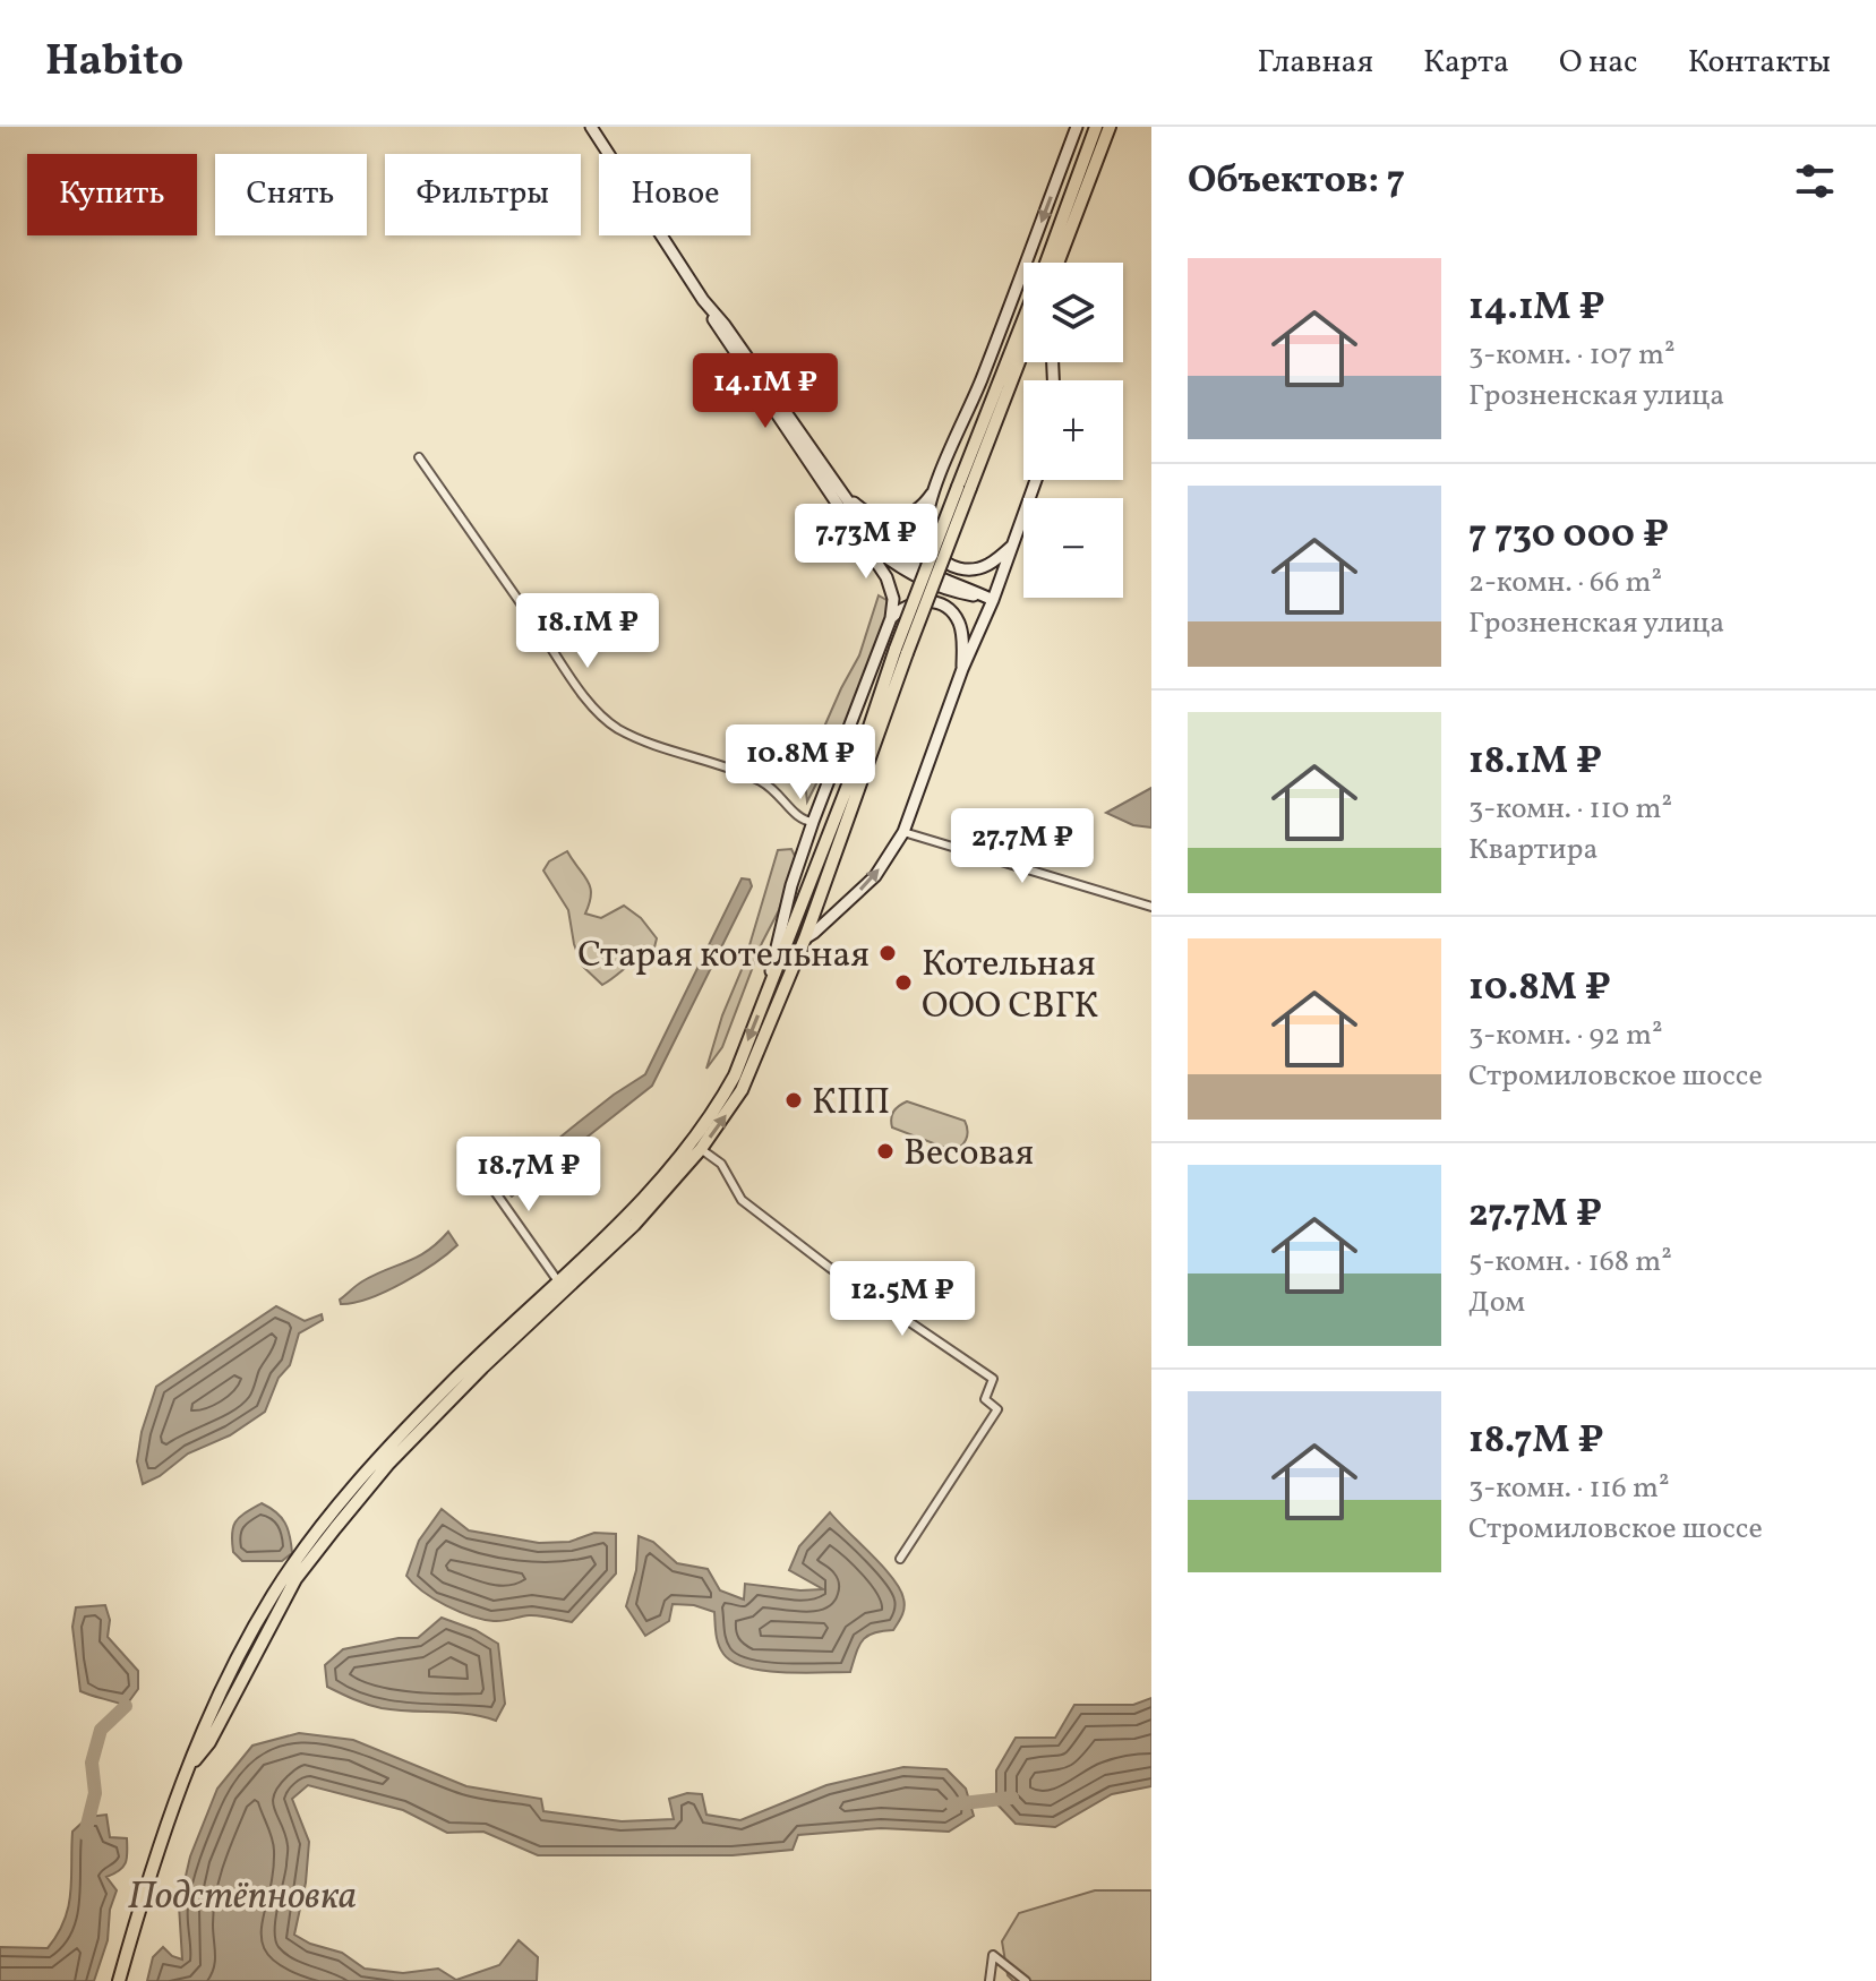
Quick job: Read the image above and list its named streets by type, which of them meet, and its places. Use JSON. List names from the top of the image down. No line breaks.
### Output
{"water":["Подстёпновка"],"places":["Старая котельная","Котельная ООО СВГК","КПП","Весовая"],"page":{"header":"Habito","nav":["Главная","Карта","О нас","Контакты"],"heading":"Объектов: 7","chip":["Купить","Снять","Фильтры","Новое"],"list":[{"name":"14.1M ₽","note":"3-комн. · 107 m² · Грозненская улица"},{"name":"7 730 000 ₽","note":"2-комн. · 66 m² · Грозненская улица"},{"name":"18.1M ₽","note":"3-комн. · 110 m² · Квартира"},{"name":"10.8M ₽","note":"3-комн. · 92 m² · Стромиловское шоссе"},{"name":"27.7M ₽","note":"5-комн. · 168 m² · Дом"},{"name":"18.7M ₽","note":"3-комн. · 116 m² · Стромиловское шоссе"}],"map_buttons":["+","−"],"price":["14.1M ₽","7.73M ₽","18.1M ₽","10.8M ₽","27.7M ₽","18.7M ₽","12.5M ₽"]}}
